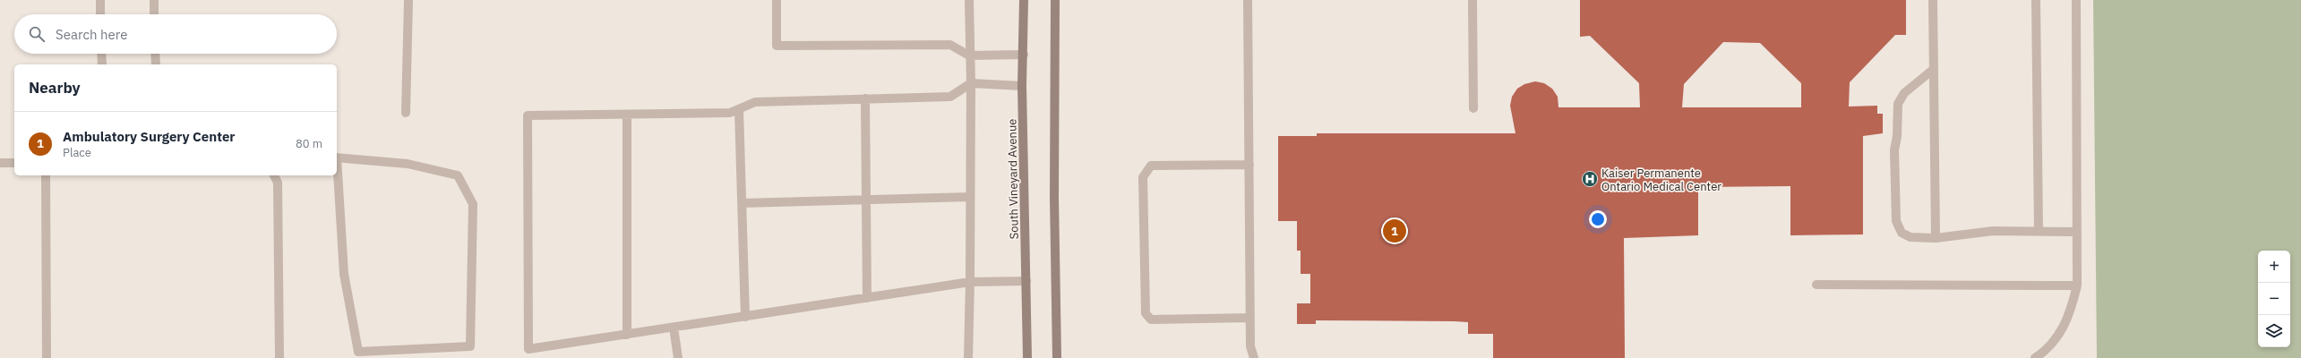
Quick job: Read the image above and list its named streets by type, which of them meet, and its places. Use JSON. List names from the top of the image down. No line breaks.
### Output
{"streets":{"main road":["South Vineyard Avenue"]},"places":{"hospital":["Kaiser Permanente Ontario Medical Center"]},"page":{"search":"Search here","heading":"Nearby","list":[{"mark":"1","name":"Ambulatory Surgery Center","note":"Place","value":"80 m"}],"pins":"1","map_buttons":["+","−"]}}
